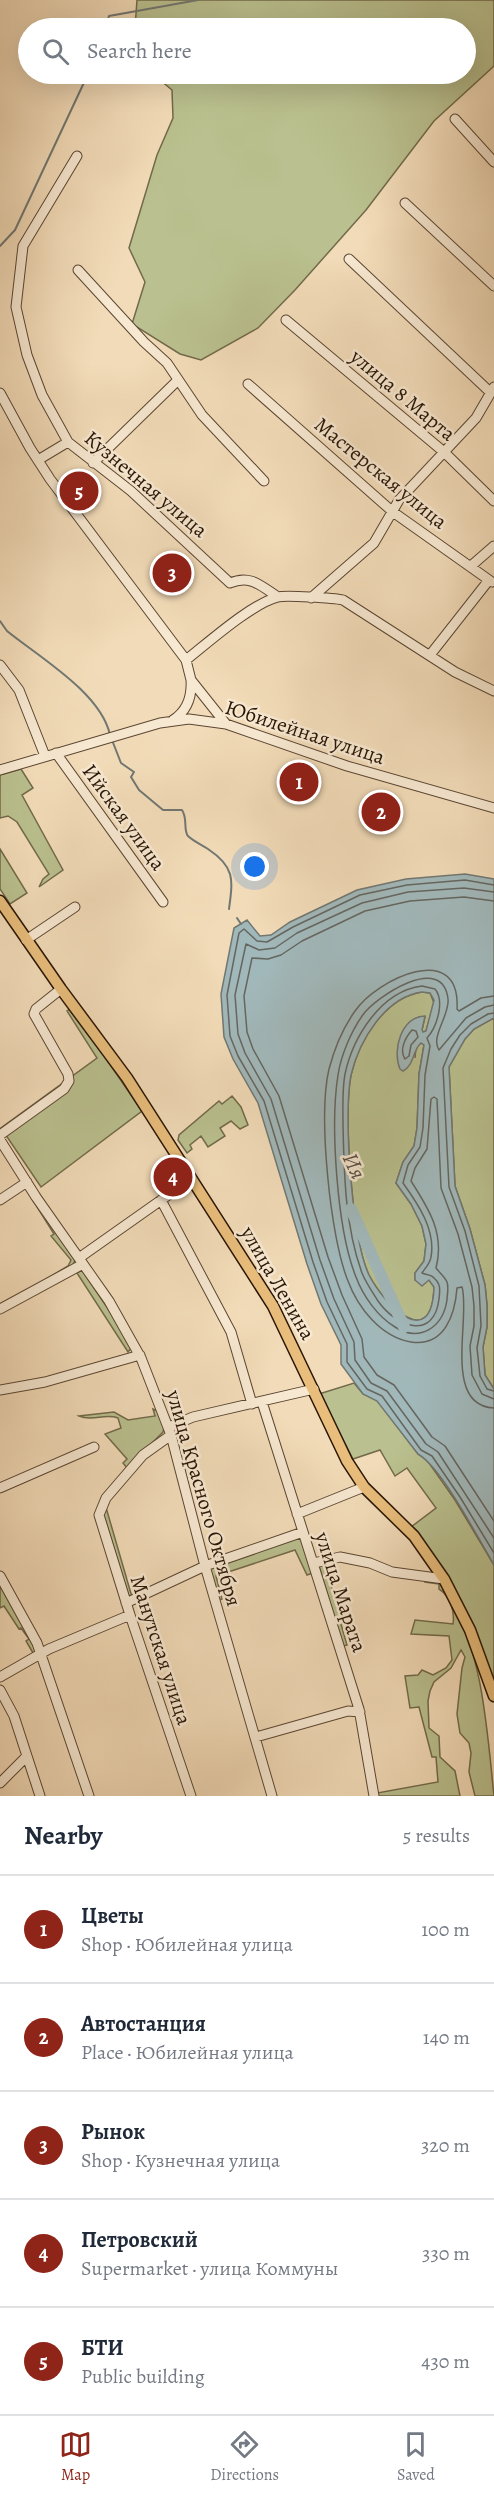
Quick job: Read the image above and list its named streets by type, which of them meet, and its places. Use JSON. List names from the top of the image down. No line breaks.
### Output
{"streets":{"main road":["улица Ленина"],"street":["улица 8 Марта","Мастерская улица","Кузнечная улица","Юбилейная улица","Ийская улица","улица Красного Октября","улица Марата","Манутская улица"]},"crossings":[["Юбилейная улица","Ийская улица"],["улица Красного Октября","Манутская улица"]],"water":["Ия"],"page":{"search":"Search here","pins":["5","3","1","2","4"],"heading":["Nearby","5 results"],"list":[{"mark":"1","name":"Цветы","note":"Shop · Юбилейная улица","value":"100 m"},{"mark":"2","name":"Автостанция","note":"Place · Юбилейная улица","value":"140 m"},{"mark":"3","name":"Рынок","note":"Shop · Кузнечная улица","value":"320 m"},{"mark":"4","name":"Петровский","note":"Supermarket · улица Коммуны","value":"330 m"},{"mark":"5","name":"БТИ","note":"Public building","value":"430 m"}],"nav":["Map","Directions","Saved"]}}
